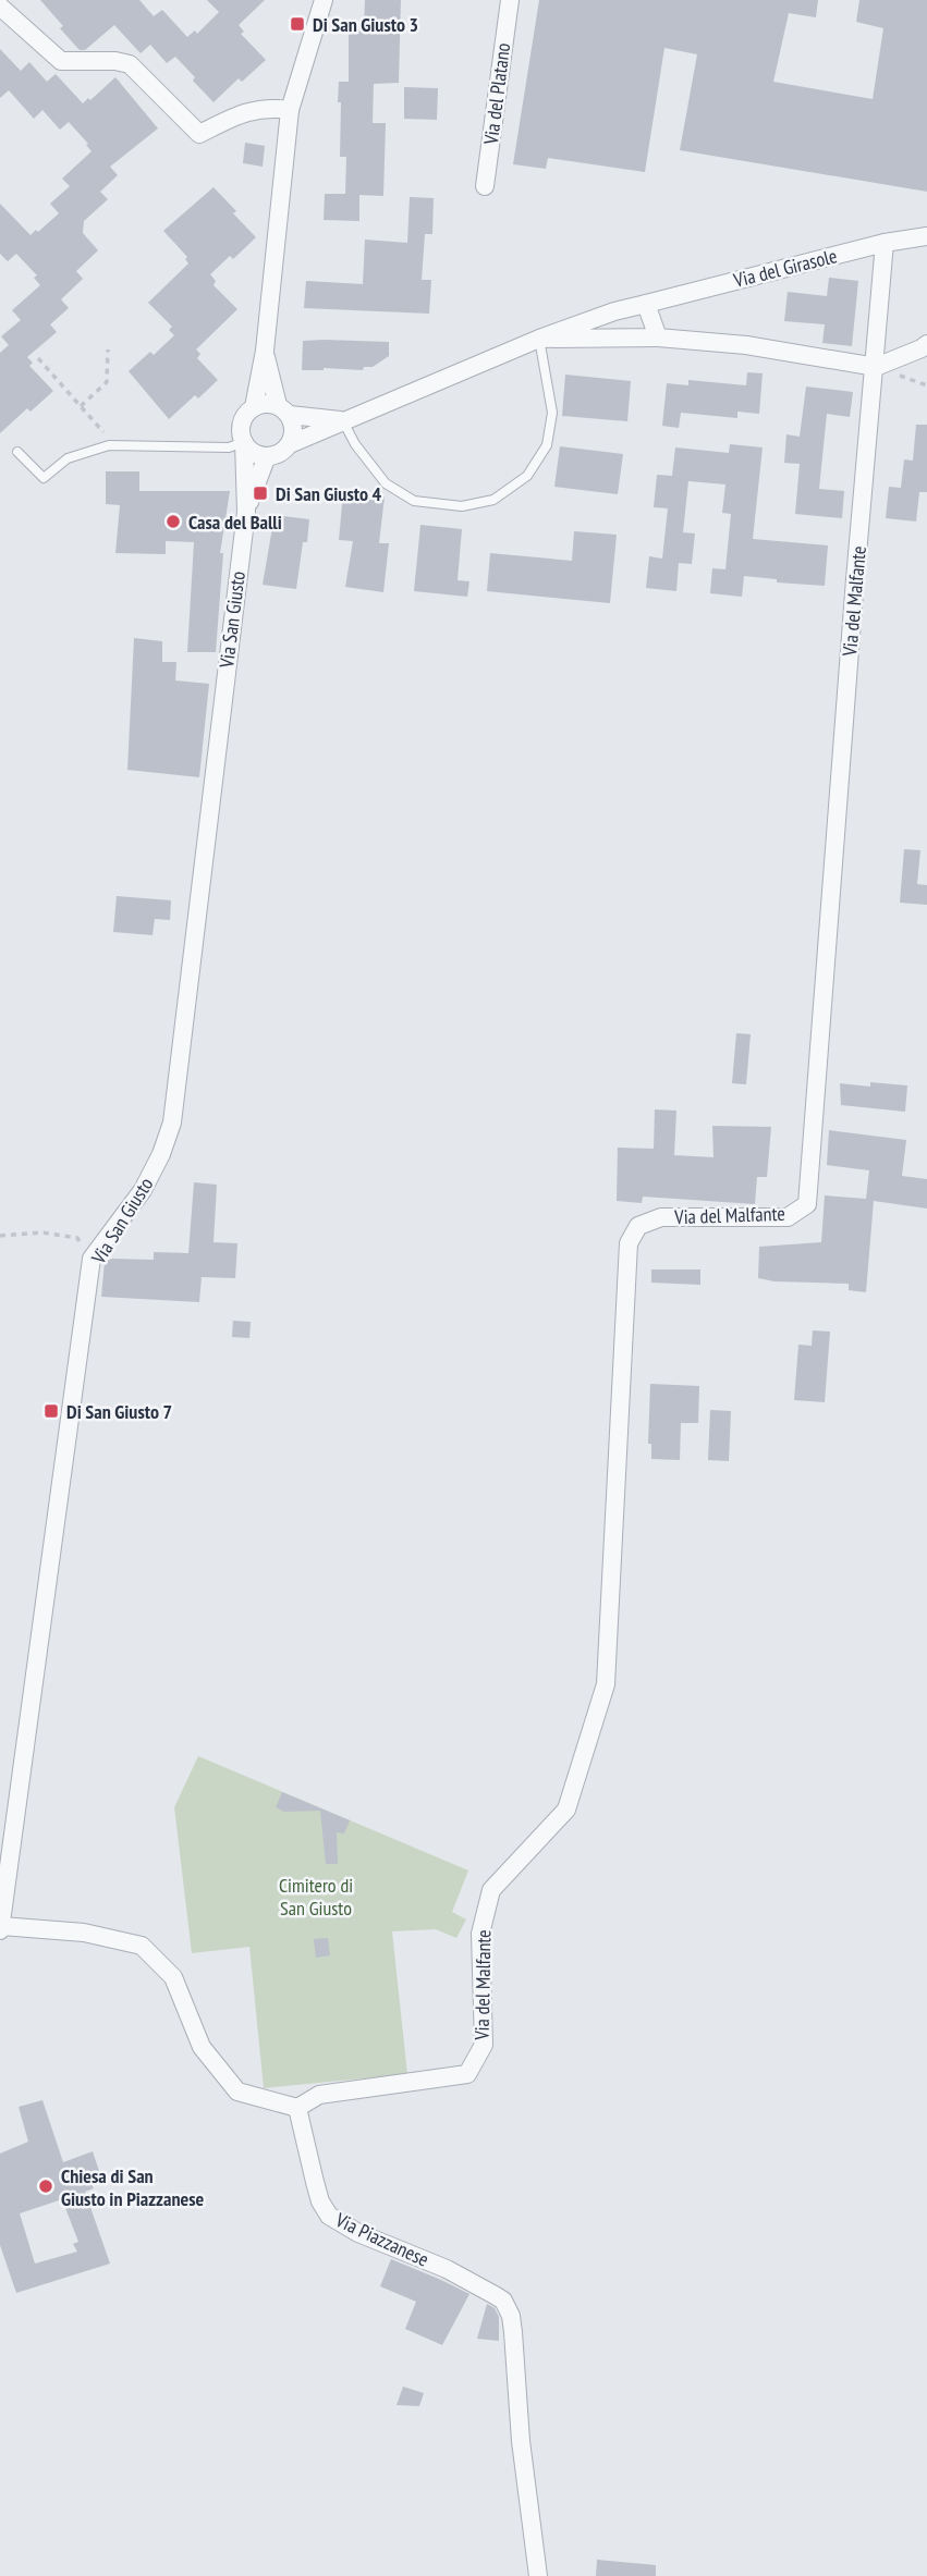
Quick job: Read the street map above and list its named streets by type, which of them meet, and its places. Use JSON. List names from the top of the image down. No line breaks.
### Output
{"streets":{"street":["Via del Platano","Via del Girasole","Via del Malfante","Via San Giusto","Via Piazzanese"]},"crossings":[["Via del Girasole","Via del Malfante"],["Via del Girasole","Via San Giusto"],["Via del Malfante","Via Piazzanese"]],"parks":["Cimitero di San Giusto"],"places":{"transit":["Di San Giusto 3","Di San Giusto 4","Di San Giusto 7"],"other":["Casa del Balli","Chiesa di San Giusto in Piazzanese"]}}
